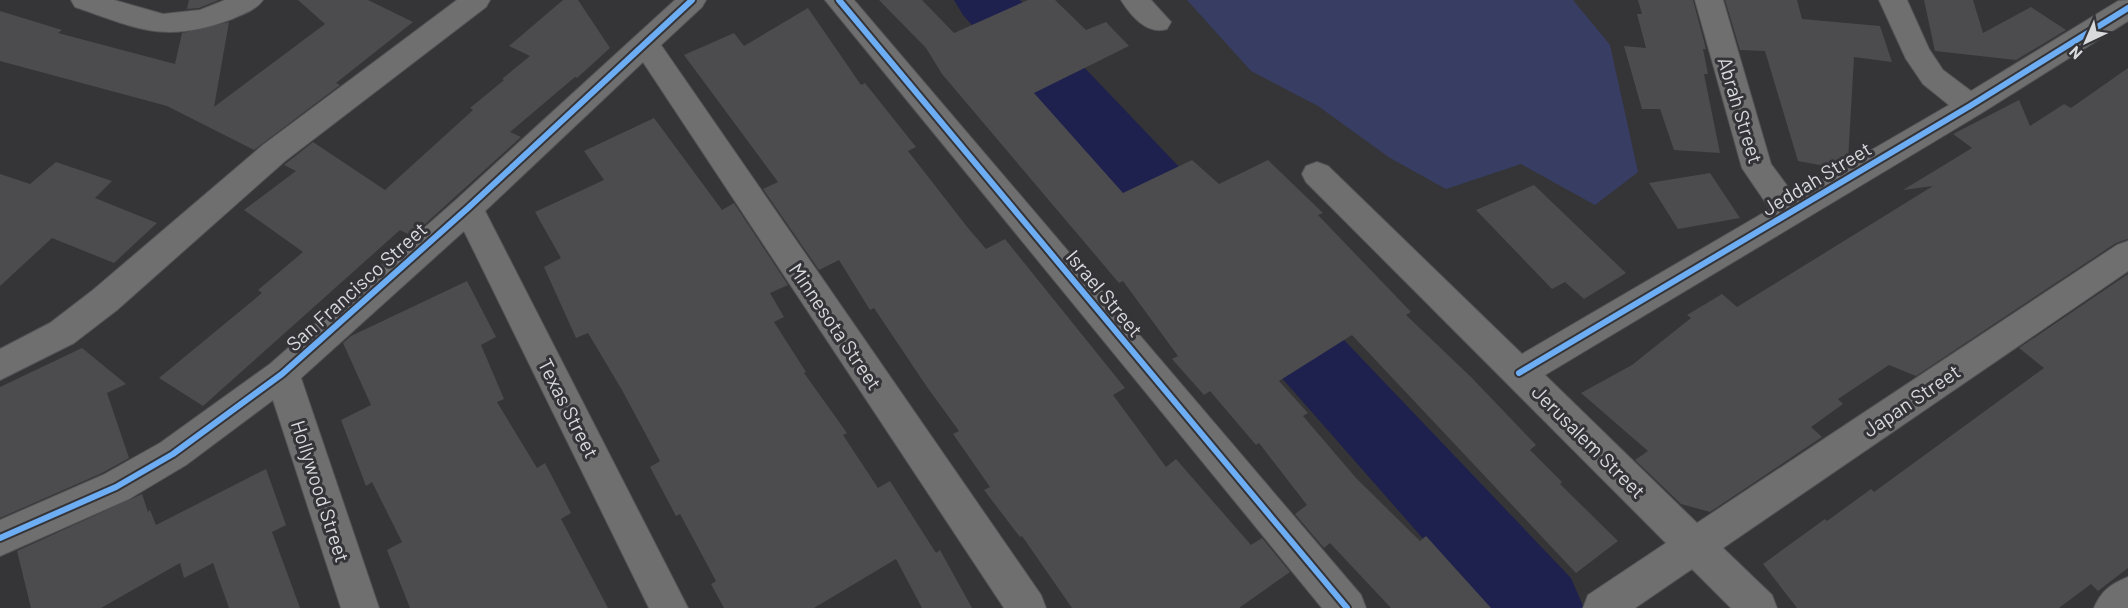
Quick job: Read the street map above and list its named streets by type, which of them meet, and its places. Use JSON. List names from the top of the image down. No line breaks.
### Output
{"streets":{"street":["Abrah Street","Jeddah Street","San Francisco Street","Israel Street","Minnesota Street","Japan Street","Texas Street","Jerusalem Street","Hollywood Street"]},"crossings":[["Abrah Street","Jeddah Street"],["Jeddah Street","Jerusalem Street"],["San Francisco Street","Minnesota Street"],["San Francisco Street","Texas Street"],["San Francisco Street","Hollywood Street"],["Japan Street","Jerusalem Street"]],"north":"bottom left"}
